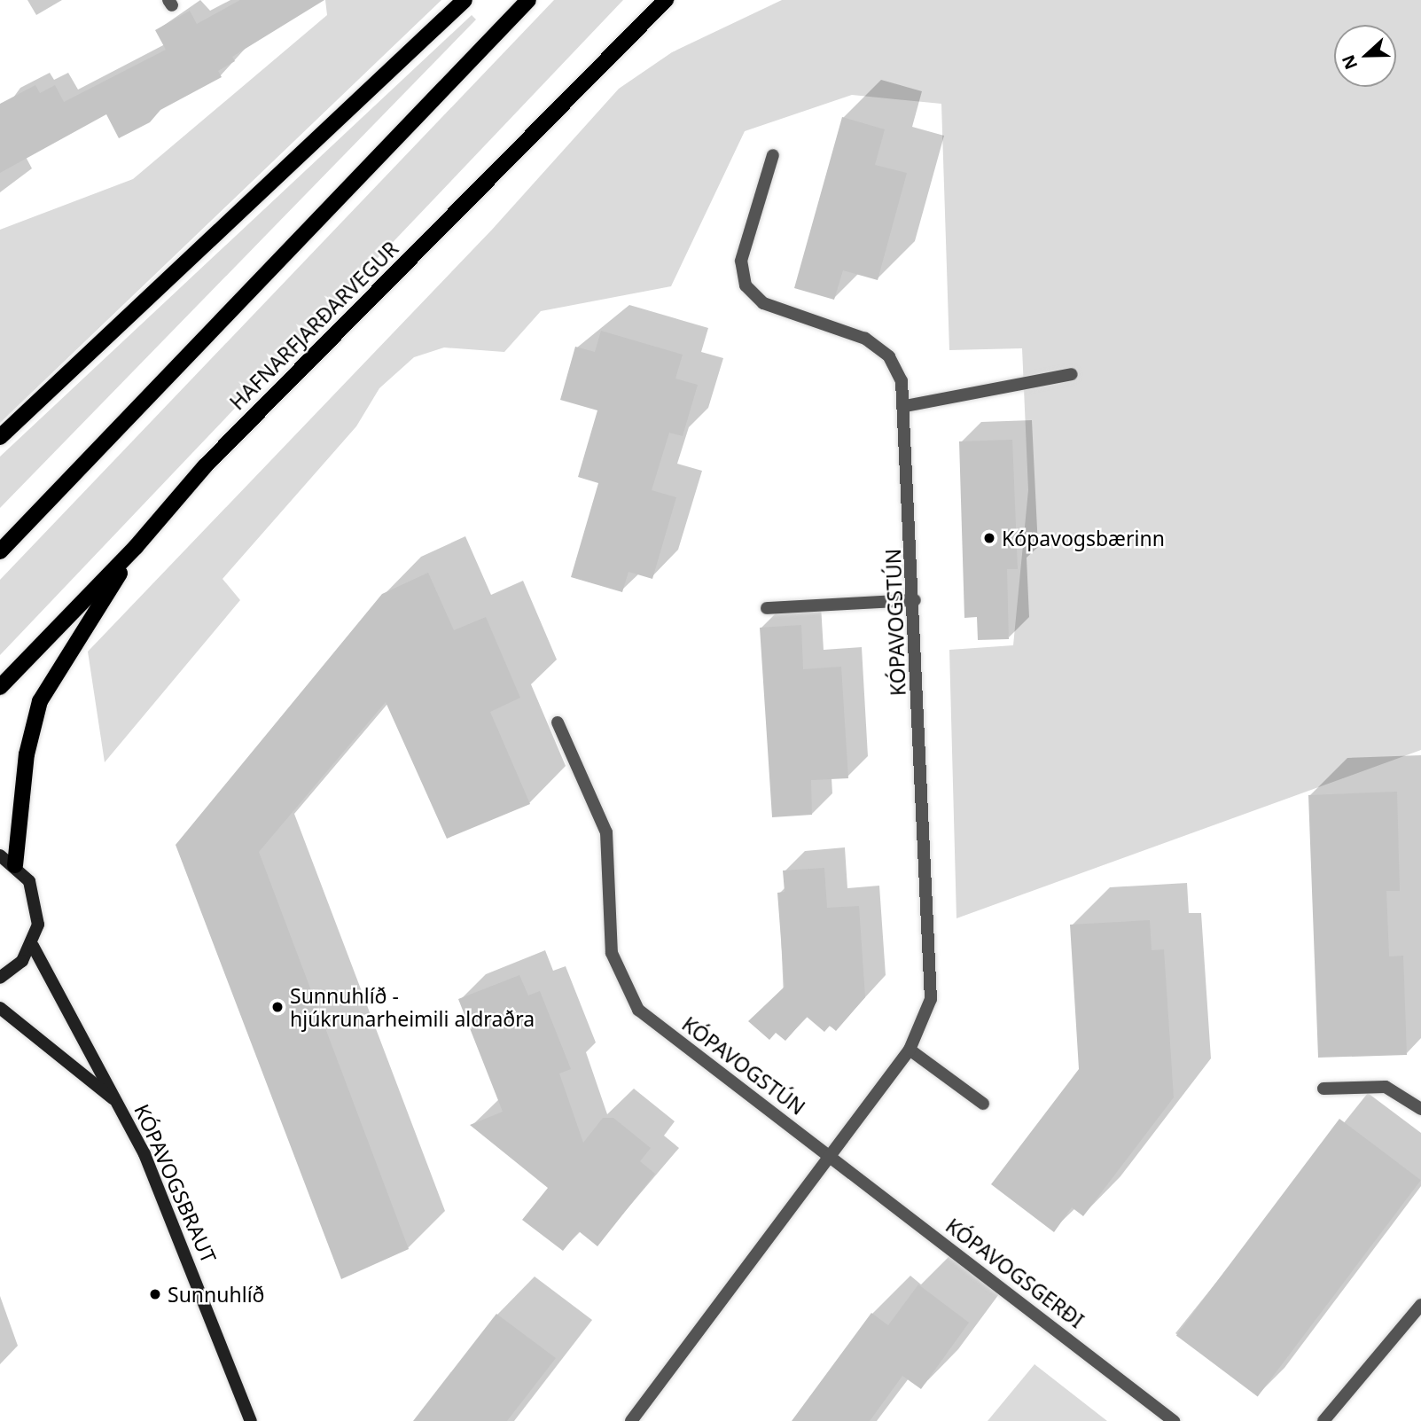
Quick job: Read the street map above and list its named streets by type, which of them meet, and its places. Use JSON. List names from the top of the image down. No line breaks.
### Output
{"streets":{"main road":["HAFNARFJARÐARVEGUR"],"street":["KÓPAVOGSTÚN","KÓPAVOGSBRAUT","KÓPAVOGSGERÐI"]},"crossings":[["KÓPAVOGSTÚN","KÓPAVOGSGERÐI"]],"places":["Kópavogsbærinn","Sunnuhlíð - hjúkrunarheimili aldraðra","Sunnuhlíð"],"north":"left"}
